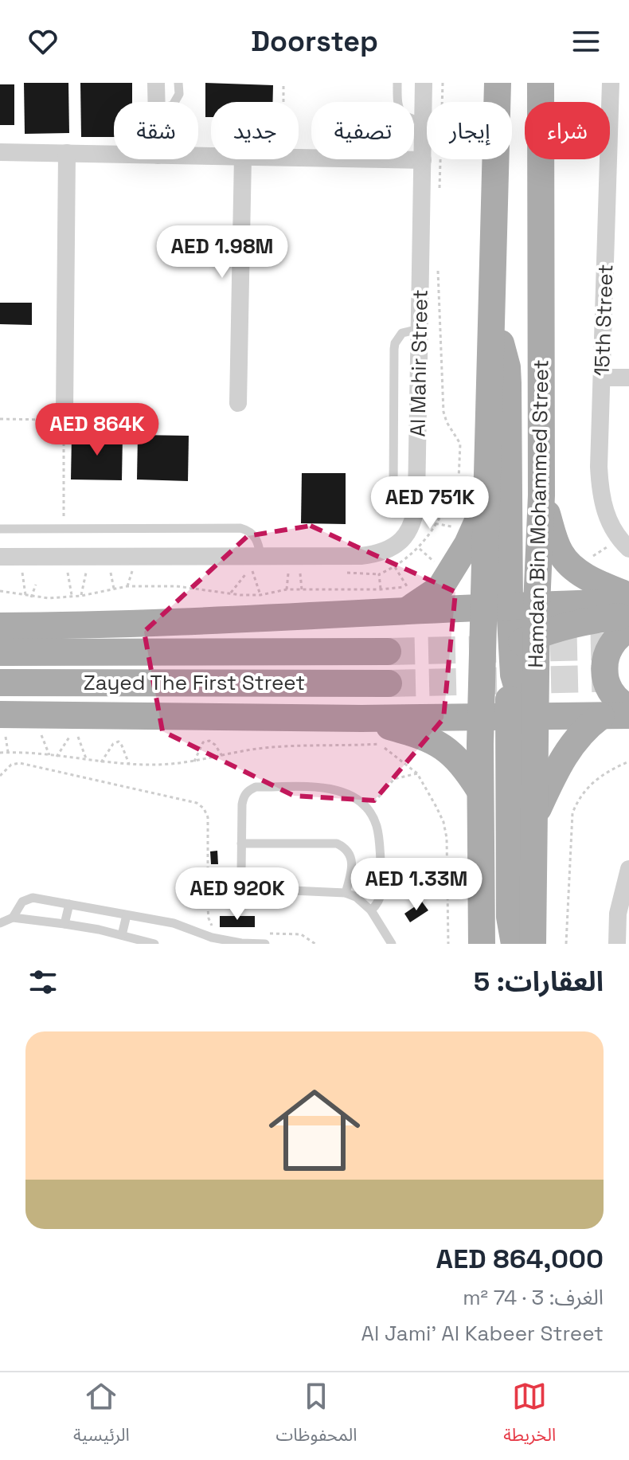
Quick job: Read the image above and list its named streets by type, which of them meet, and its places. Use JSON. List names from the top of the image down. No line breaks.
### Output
{"streets":{"main road":["Hamdan Bin Mohammed Street","Zayed The First Street"],"street":["15th Street","Al Mahir Street"]},"page":{"header":"Doorstep","chip":["شراء","إيجار","تصفية","جديد","شقة"],"price":["AED 1.98M","AED 864K","AED 751K","AED 1.33M","AED 920K"],"heading":"العقارات: 5","list":[{"name":"AED 864,000","note":"الغرف: 3 · 74 m² · Al Jami' Al Kabeer Street"}],"tabs":["الخريطة","المحفوظات","الرئيسية"]}}
